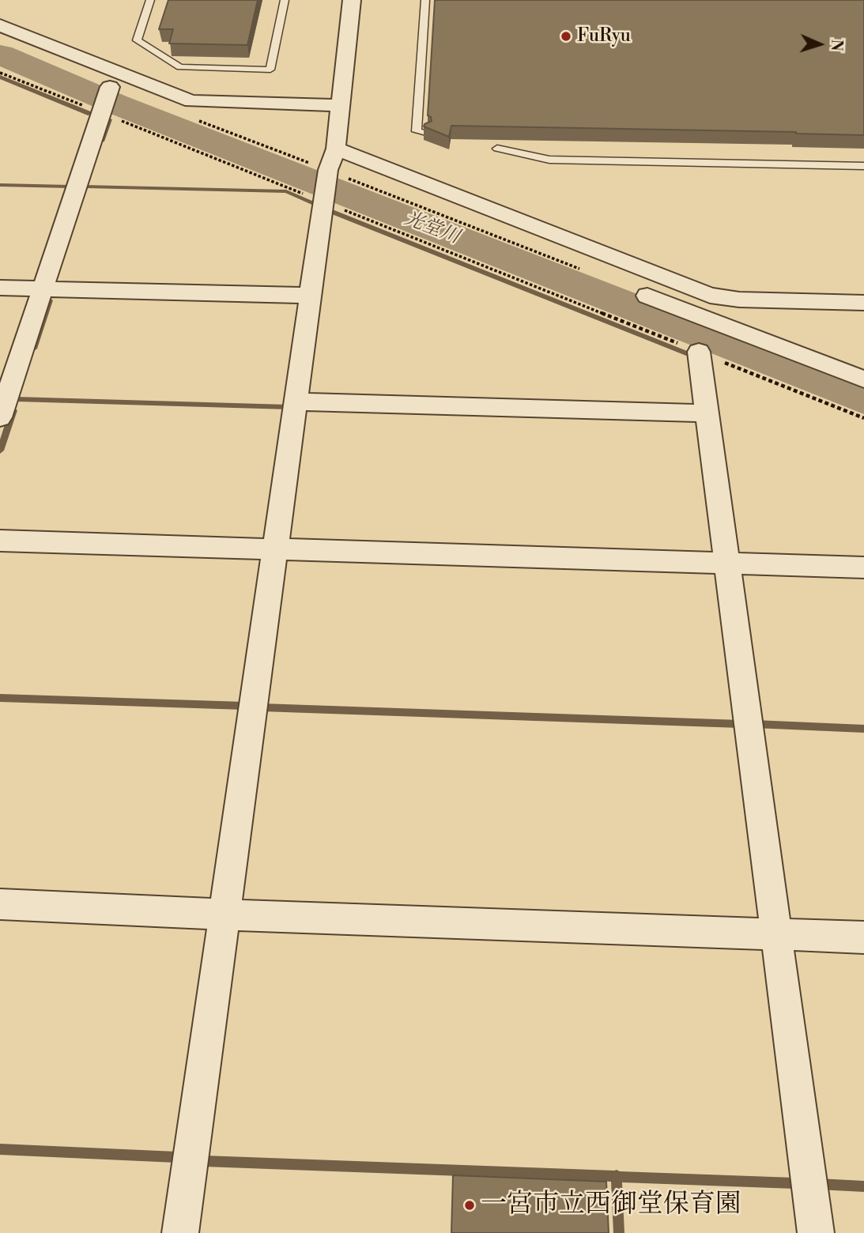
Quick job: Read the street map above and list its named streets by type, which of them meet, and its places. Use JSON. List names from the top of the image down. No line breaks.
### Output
{"water":["光堂川"],"places":["FuRyu","一宮市立西御堂保育園"],"north":"right"}
